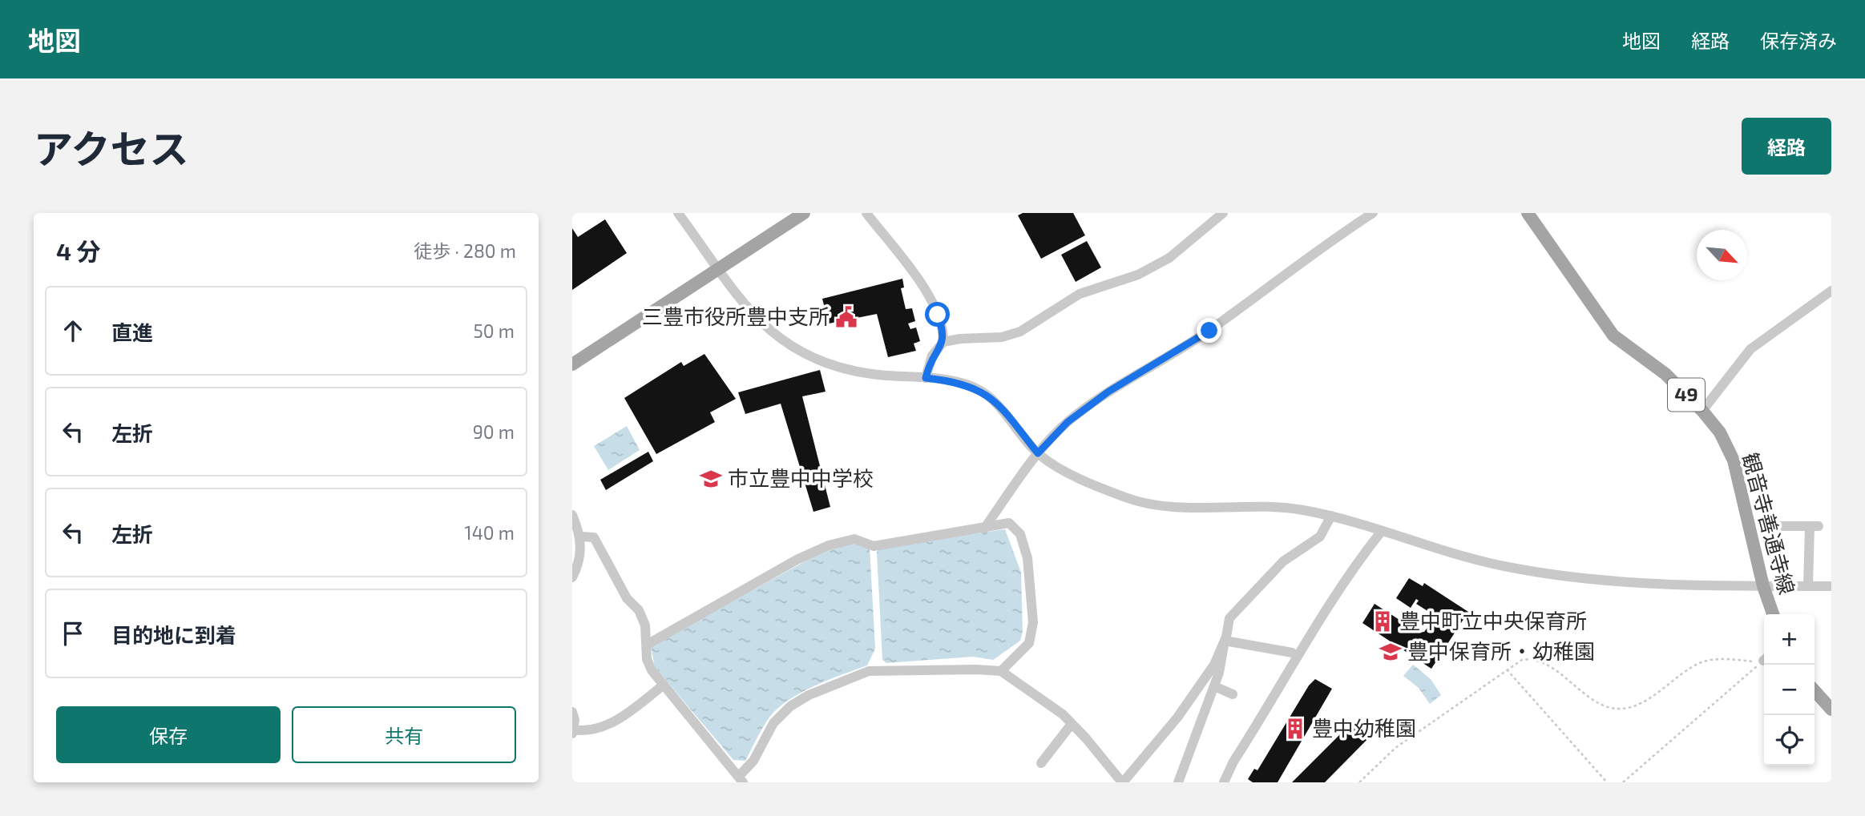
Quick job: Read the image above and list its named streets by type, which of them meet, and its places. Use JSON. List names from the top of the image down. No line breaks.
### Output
{"streets":{"main road":["49","観音寺善通寺線"]},"places":{"public building":["三豊市役所豊中支所"],"school or university":["市立豊中中学校","豊中保育所・幼稚園"],"building":["豊中町立中央保育所","豊中幼稚園"]},"north":"bottom right","page":{"header":"地図","nav":["地図","経路","保存済み"],"title":"アクセス","buttons":["経路",["保存","共有"]],"heading":["4 分","徒歩 · 280 m"],"list":[["直進","50 m"],["左折","90 m"],["左折","140 m"],"目的地に到着"],"map_buttons":["+","−"]}}
